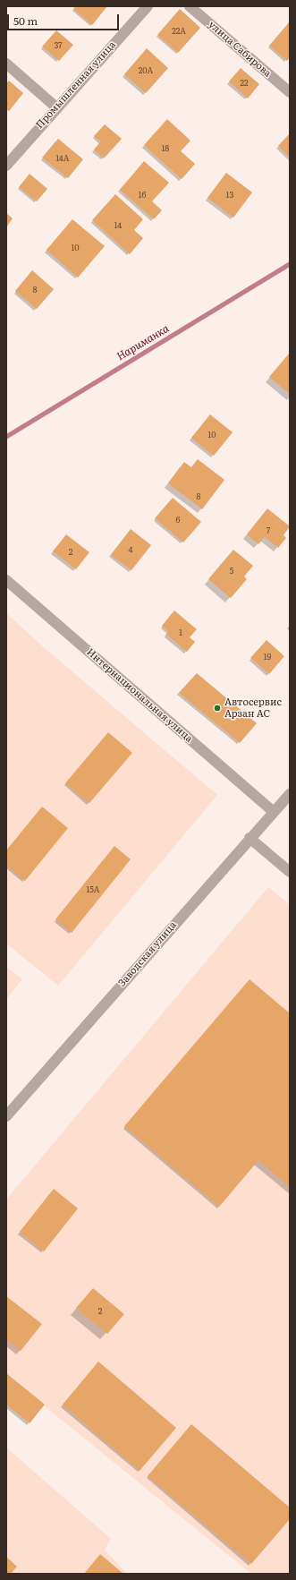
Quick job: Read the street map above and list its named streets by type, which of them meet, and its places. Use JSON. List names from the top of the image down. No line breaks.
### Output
{"streets":{"street":["улица Сабирова","Промышленная улица","Интернациональная улица","Заводская улица"]},"crossings":[["Интернациональная улица","Заводская улица"]],"water":["Нариманка"],"places":["Автосервис Арзан АС"],"house_numbers":["22А","37","20А","22","18","14А","16","13","14","10","8","10","8","6","7","4","2","5","1","19","15А","2"],"scale_bar":"50 m"}
